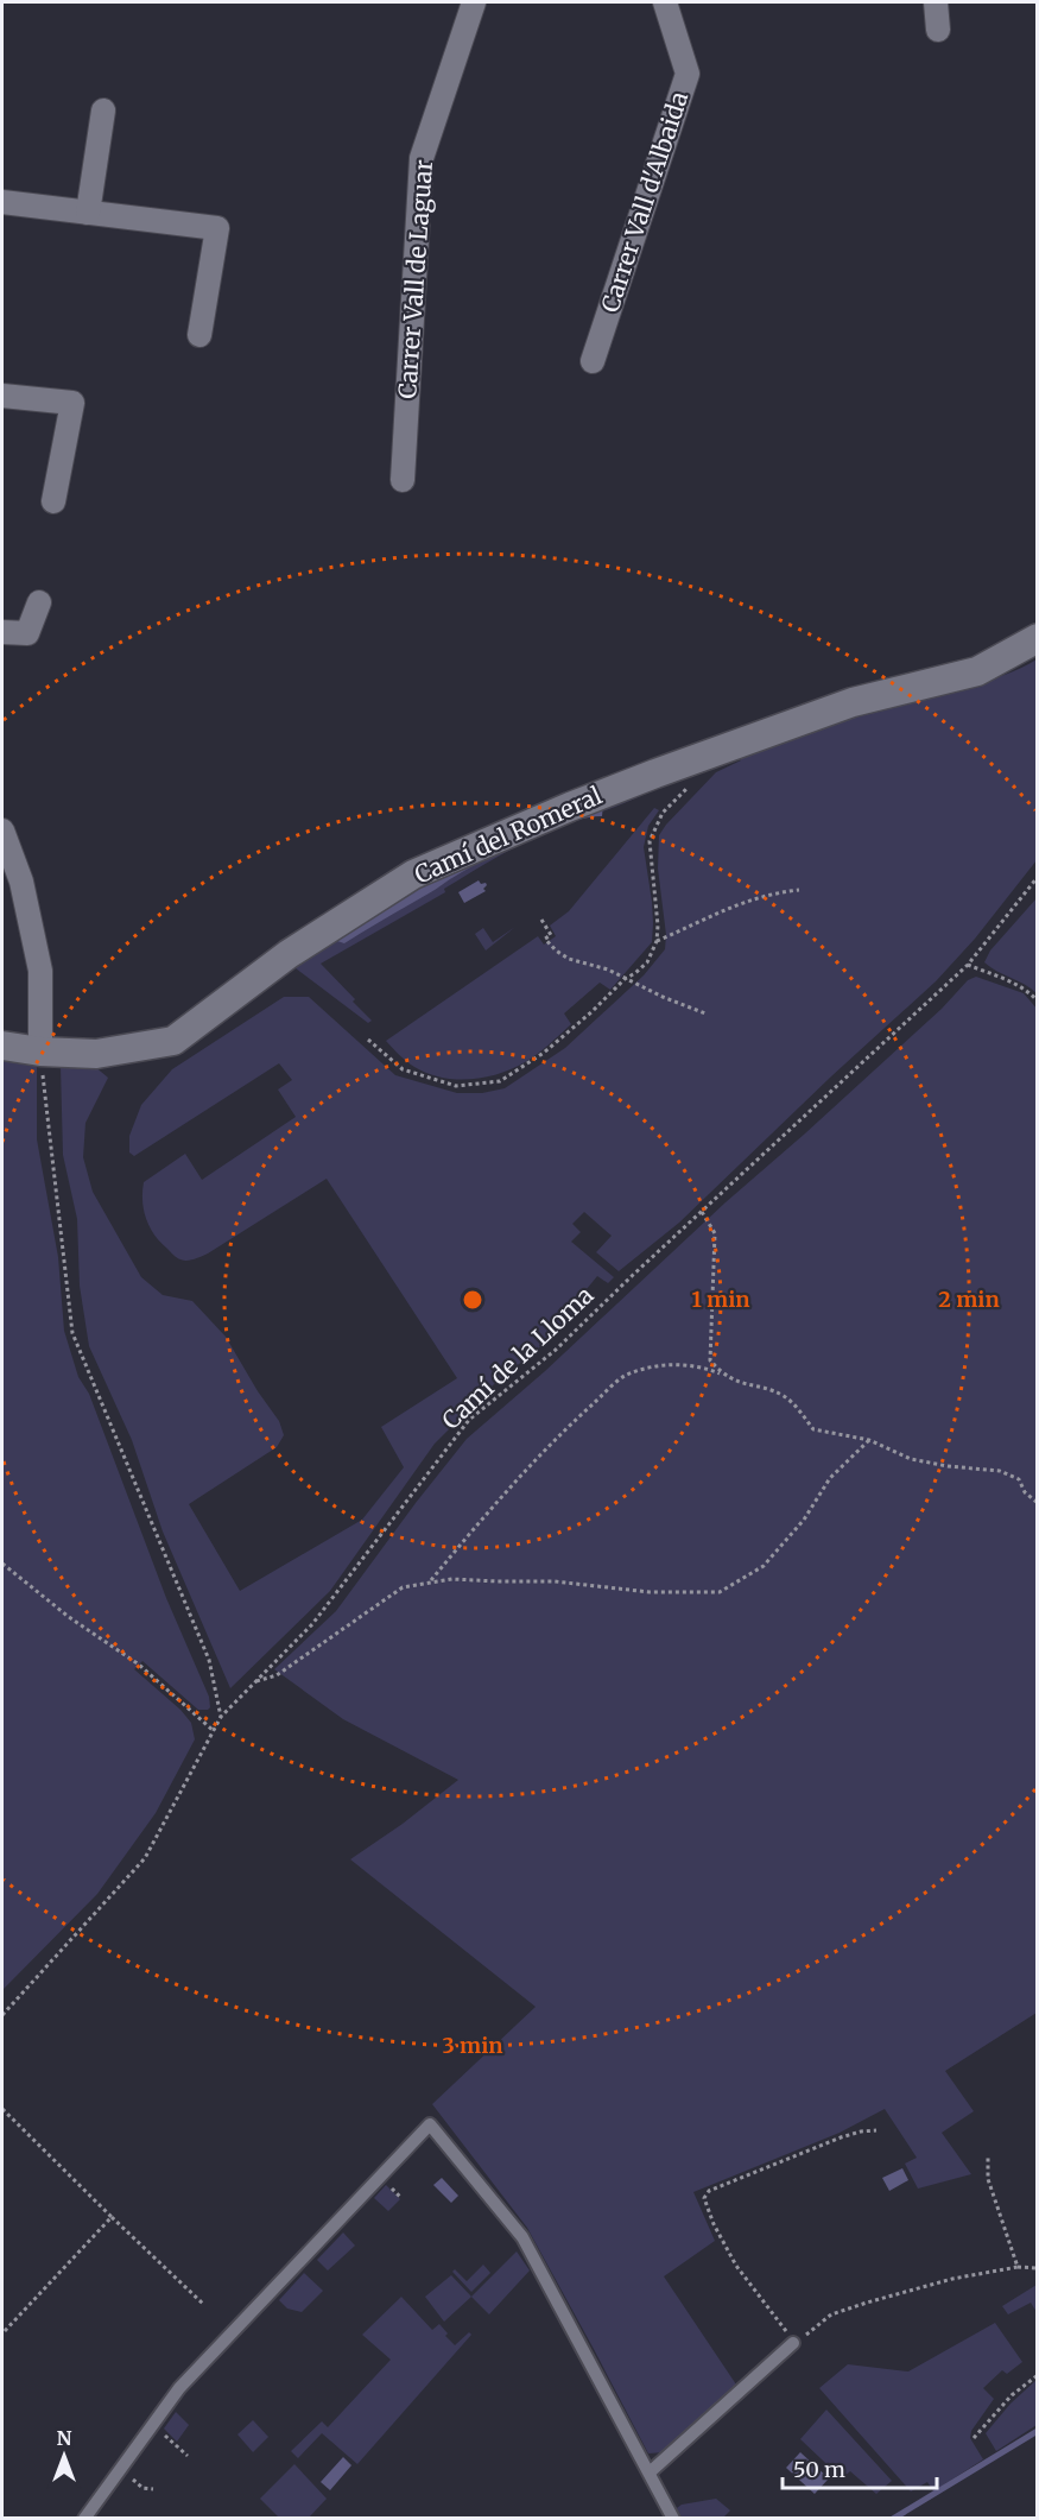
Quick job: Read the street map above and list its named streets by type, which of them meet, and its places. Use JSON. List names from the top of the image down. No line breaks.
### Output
{"streets":{"street":["Carrer Vall d'Albaida","Carrer Vall de Laguar","Camí del Romeral"],"path":["Camí de la Lloma"]},"scale_bar":"50 m","north":"top","rings":["1 min","2 min","3 min"]}
